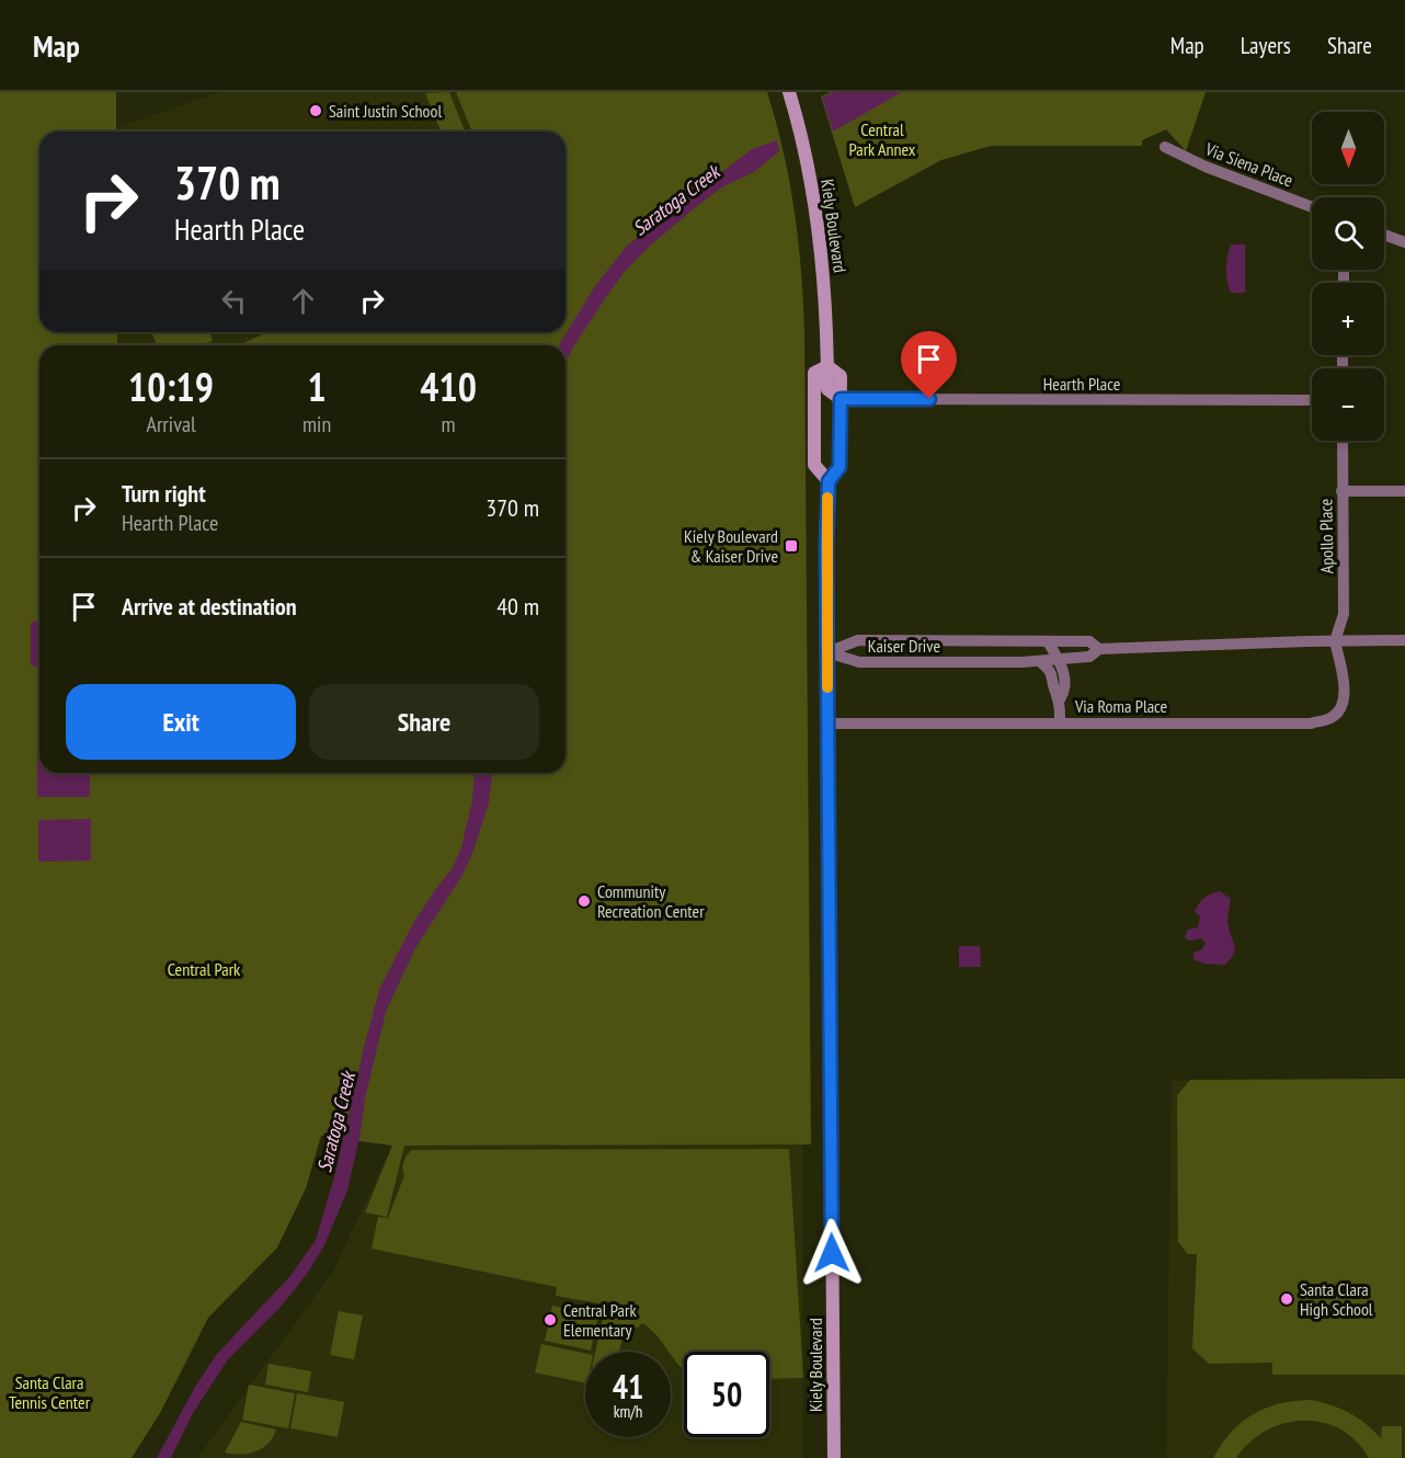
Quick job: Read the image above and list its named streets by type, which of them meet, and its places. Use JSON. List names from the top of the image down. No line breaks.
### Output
{"streets":{"main road":["Kiely Boulevard"],"street":["Via Siena Place","Hearth Place","Apollo Place","Kaiser Drive","Via Roma Place"]},"crossings":[["Kiely Boulevard","Hearth Place"],["Kiely Boulevard","Kaiser Drive"],["Kiely Boulevard","Via Roma Place"],["Apollo Place","Kaiser Drive"],["Apollo Place","Via Roma Place"],["Kaiser Drive","Via Roma Place"]],"water":["Saratoga Creek"],"parks":["Central Park Annex","Central Park","Santa Clara Tennis Center"],"places":{"other":["Saint Justin School","Community Recreation Center","Santa Clara High School","Central Park Elementary"],"transit":["Kiely Boulevard & Kaiser Drive"]},"north":"bottom","page":{"header":"Map","nav":["Map","Layers","Share"],"map_buttons":["+","−"],"turn":["370 m","Hearth Place"],"eta":["10:19","Arrival","1","min","410","m"],"list":[{"name":"Turn right","note":"Hearth Place","value":"370 m"},{"name":"Arrive at destination","value":"40 m"}],"buttons":["Exit","Share"],"speed":"41 km/h","limit":"50"}}
